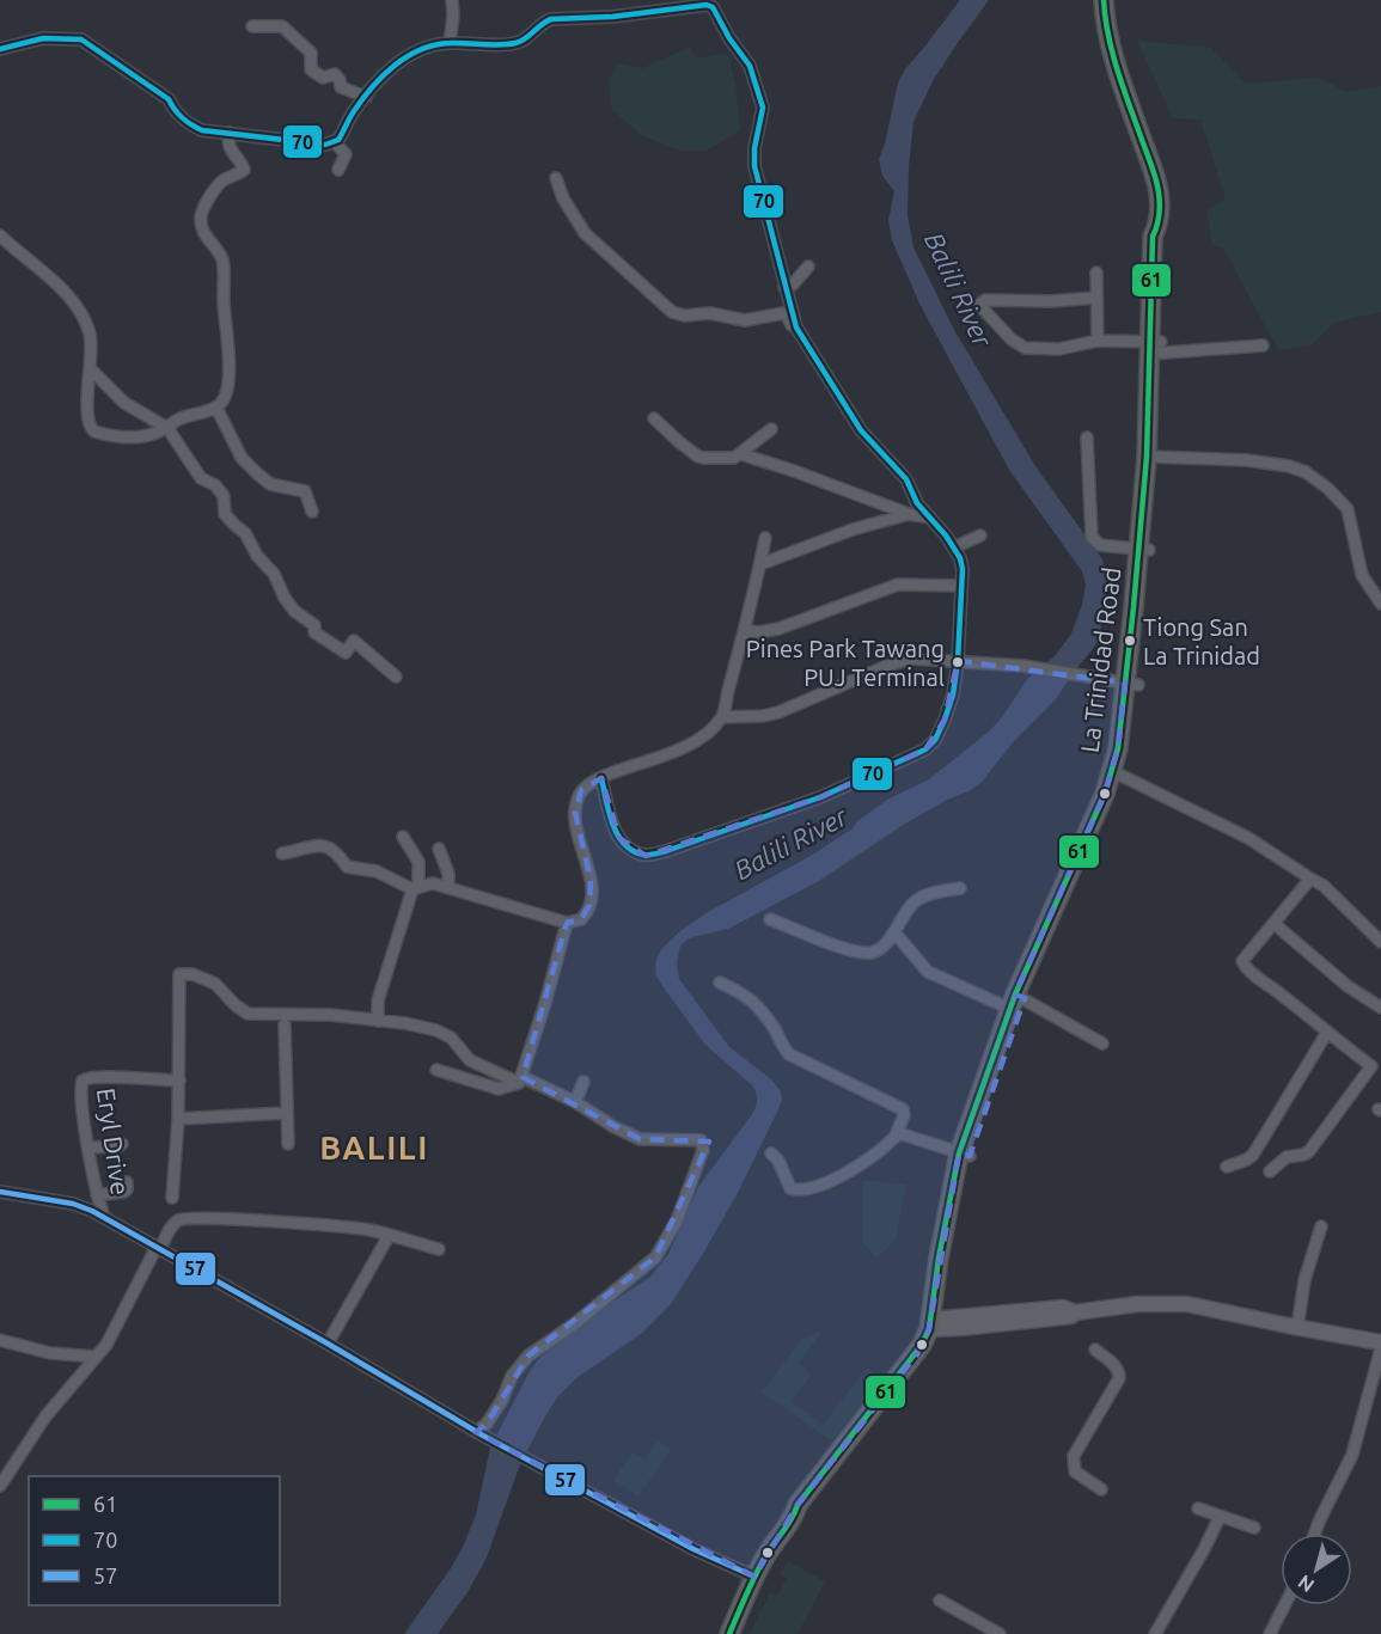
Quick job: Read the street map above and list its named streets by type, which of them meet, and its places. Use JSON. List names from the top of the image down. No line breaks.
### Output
{"streets":{"highway":["La Trinidad Road"],"street":["Eryl Drive"]},"districts":["BALILI"],"water":["Balili River"],"places":["Tiong San La Trinidad","Pines Park Tawang PUJ Terminal"],"lines":["transit line 61","transit line 70","transit line 57"],"legend":["61","70","57"],"north":"bottom left"}
